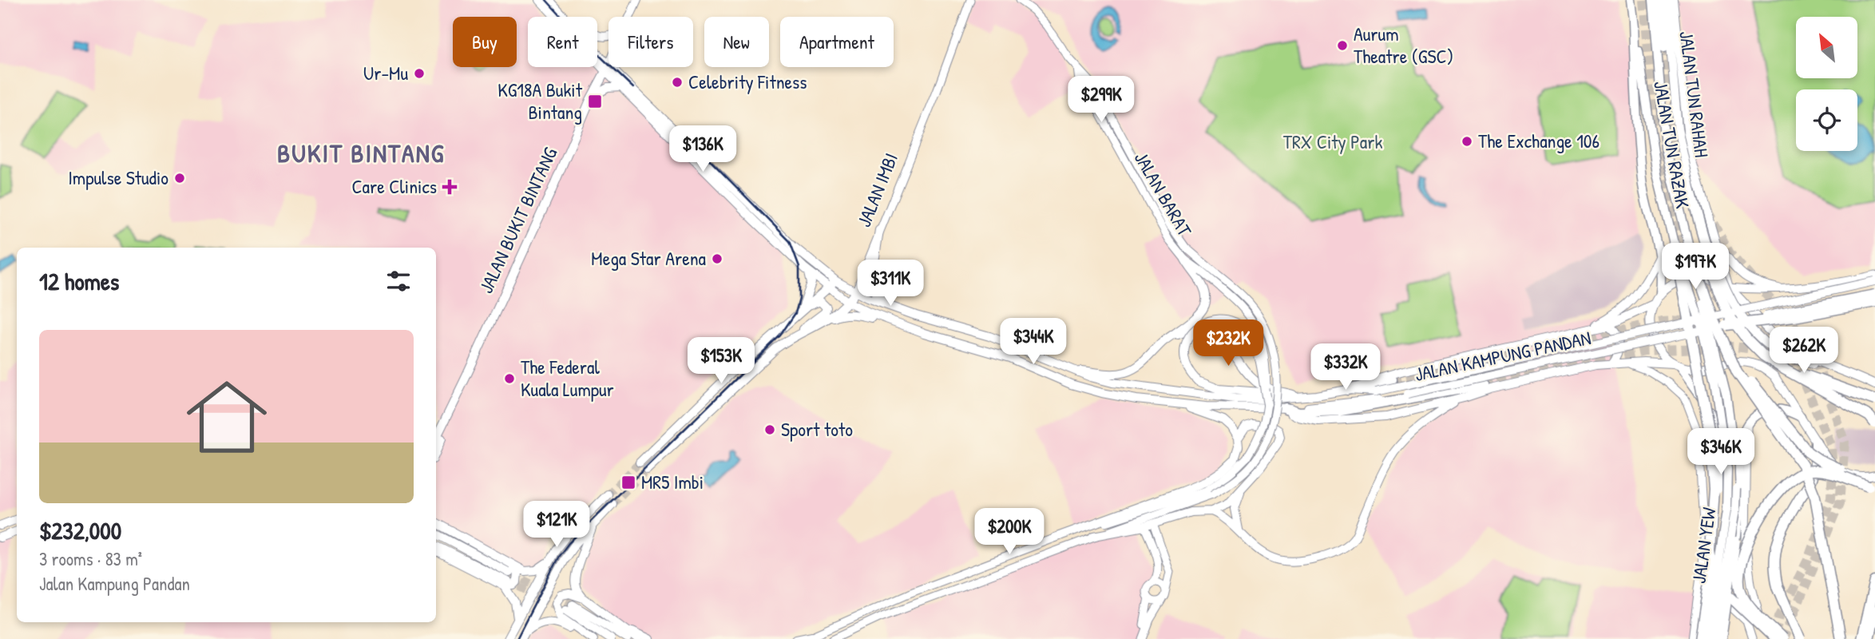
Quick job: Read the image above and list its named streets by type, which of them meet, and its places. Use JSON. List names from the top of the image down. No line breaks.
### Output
{"streets":{"main road":["JALAN TUN RAHAH","JALAN TUN RAZAK","JALAN IMBI","JALAN BUKIT BINTANG","JALAN KAMPUNG PANDAN","JALAN YEW"],"street":["JALAN BARAT"]},"crossings":[["JALAN TUN RAZAK","JALAN YEW"],["JALAN IMBI","JALAN KAMPUNG PANDAN"],["JALAN BUKIT BINTANG","JALAN KAMPUNG PANDAN"]],"districts":["BUKIT BINTANG"],"parks":["TRX City Park"],"places":{"other":["Aurum Theatre (GSC)","Ur-Mu","Celebrity Fitness","The Exchange 106","Impulse Studio","Mega Star Arena","The Federal Kuala Lumpur","Sport toto"],"transit":["KG18A Bukit Bintang","MR5 Imbi"],"health":["Care Clinics"]},"north":"top left","page":{"chip":["Buy","Rent","Filters","New","Apartment"],"price":["$299K","$136K","$197K","$311K","$344K","$232K","$262K","$153K","$332K","$346K","$121K","$200K"],"heading":"12 homes","list":[{"name":"$232,000","note":"3 rooms · 83 m² · Jalan Kampung Pandan"}]}}
